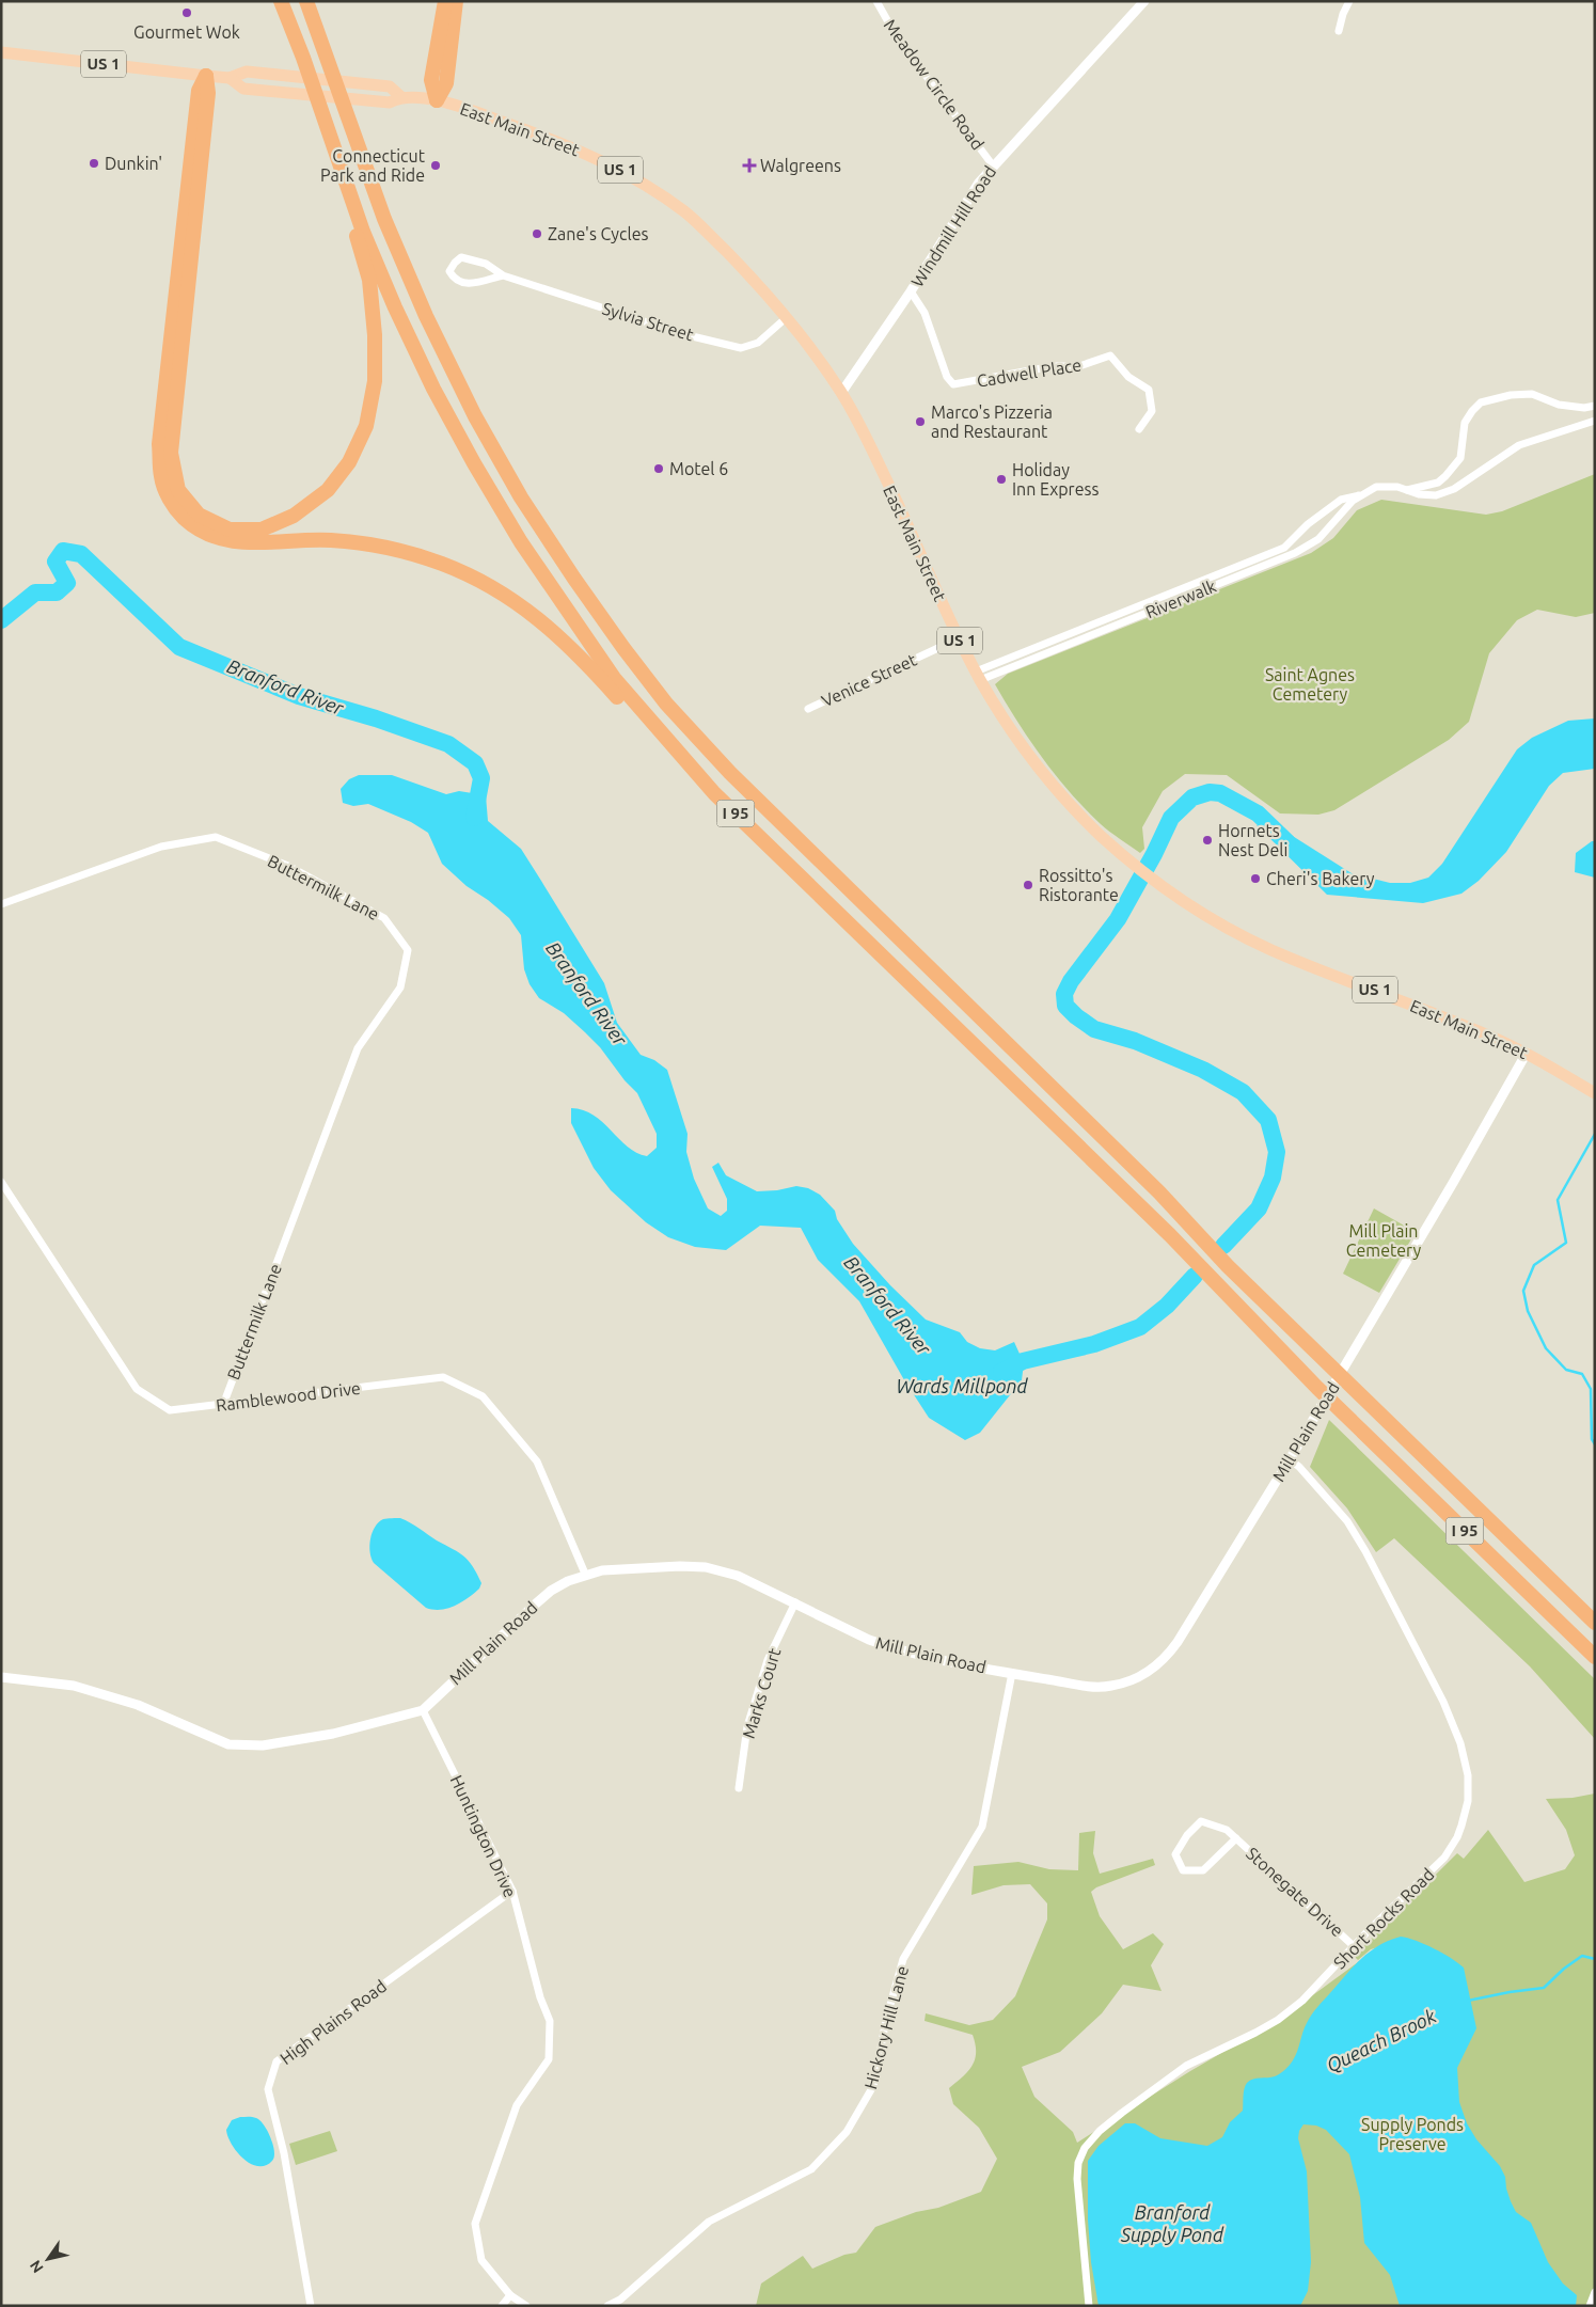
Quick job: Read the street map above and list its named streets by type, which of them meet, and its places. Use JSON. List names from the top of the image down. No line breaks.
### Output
{"streets":{"highway":["I 95"],"main road":["US 1","East Main Street"],"street":["Meadow Circle Road","Windmill Hill Road","Sylvia Street","Cadwell Place","Riverwalk","Venice Street","Buttermilk Lane","Ramblewood Drive","Mill Plain Road","Marks Court","Huntington Drive","Stonegate Drive","Short Rocks Road","High Plains Road","Hickory Hill Lane"]},"crossings":[["Meadow Circle Road","Windmill Hill Road"],["East Main Street","Windmill Hill Road"],["East Main Street","Sylvia Street"],["East Main Street","Riverwalk"],["East Main Street","Venice Street"],["East Main Street","Mill Plain Road"],["Windmill Hill Road","Cadwell Place"],["Buttermilk Lane","Ramblewood Drive"],["Ramblewood Drive","Mill Plain Road"],["Mill Plain Road","Marks Court"],["Mill Plain Road","Huntington Drive"],["Mill Plain Road","Short Rocks Road"],["Mill Plain Road","Hickory Hill Lane"],["Huntington Drive","High Plains Road"],["Stonegate Drive","Short Rocks Road"]],"water":["Branford River","Wards Millpond","Queach Brook","Branford Supply Pond"],"parks":["Saint Agnes Cemetery","Mill Plain Cemetery","Supply Ponds Preserve"],"places":{"other":["Gourmet Wok","Dunkin'","Connecticut Park and Ride","Zane's Cycles","Marco's Pizzeria and Restaurant","Motel 6","Holiday Inn Express","Hornets Nest Deli","Cheri's Bakery","Rossitto's Ristorante"],"health":["Walgreens"]},"north":"bottom left"}
